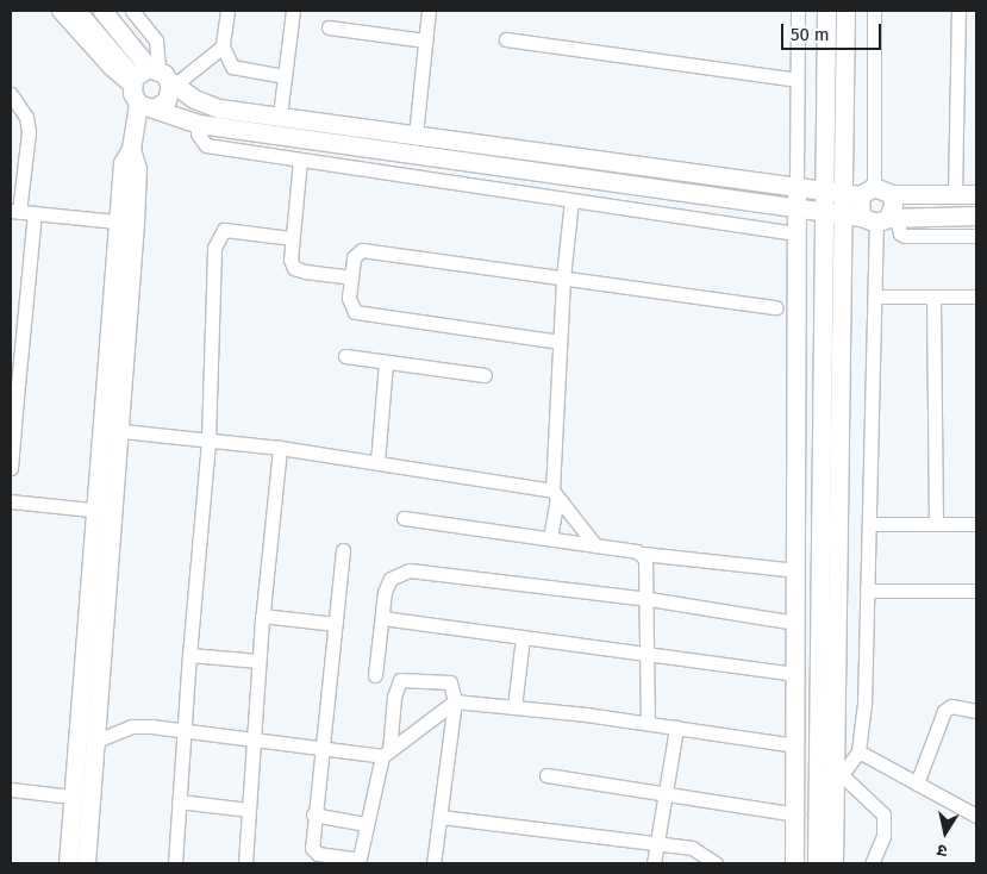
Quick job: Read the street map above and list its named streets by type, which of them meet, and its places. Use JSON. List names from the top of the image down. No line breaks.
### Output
{"scale_bar":"50 m","north":"bottom"}
